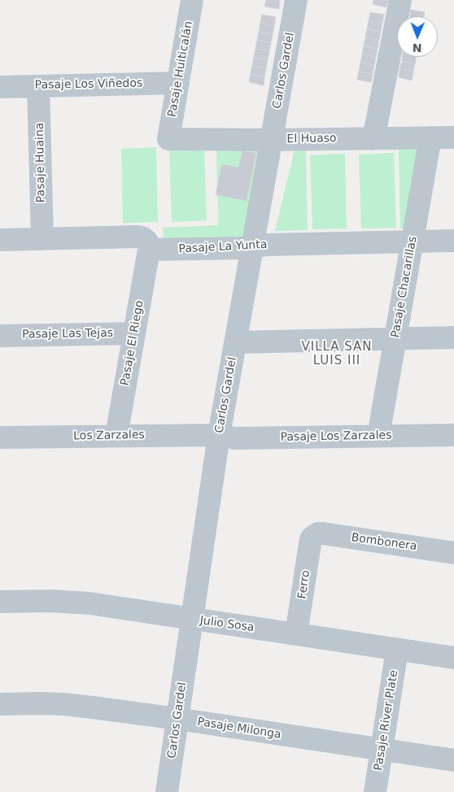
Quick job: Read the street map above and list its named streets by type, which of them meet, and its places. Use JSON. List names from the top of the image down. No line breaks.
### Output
{"streets":{"street":["Pasaje Huiticalán","Carlos Gardel","Pasaje Los Viñedos","El Huaso","Pasaje Huaina","Pasaje La Yunta","Pasaje Chacarillas","Pasaje Las Tejas","Pasaje El Riego","Los Zarzales","Pasaje Los Zarzales","Bombonera","Ferro","Julio Sosa","Pasaje River Plate","Pasaje Milonga"]},"crossings":[["Pasaje Huiticalán","Pasaje Los Viñedos"],["Pasaje Huiticalán","El Huaso"],["Carlos Gardel","El Huaso"],["Carlos Gardel","Pasaje La Yunta"],["Carlos Gardel","Los Zarzales"],["Carlos Gardel","Pasaje Los Zarzales"],["Carlos Gardel","Julio Sosa"],["Carlos Gardel","Pasaje Milonga"],["Pasaje Los Viñedos","Pasaje Huaina"],["El Huaso","Pasaje Chacarillas"],["Pasaje La Yunta","Pasaje Chacarillas"],["Pasaje La Yunta","Pasaje El Riego"],["Pasaje Chacarillas","Pasaje Los Zarzales"],["Pasaje Las Tejas","Pasaje El Riego"],["Pasaje El Riego","Los Zarzales"],["Los Zarzales","Pasaje Los Zarzales"],["Bombonera","Ferro"],["Ferro","Julio Sosa"],["Julio Sosa","Pasaje River Plate"],["Pasaje River Plate","Pasaje Milonga"]],"districts":["VILLA SAN LUIS III"],"north":"bottom"}
